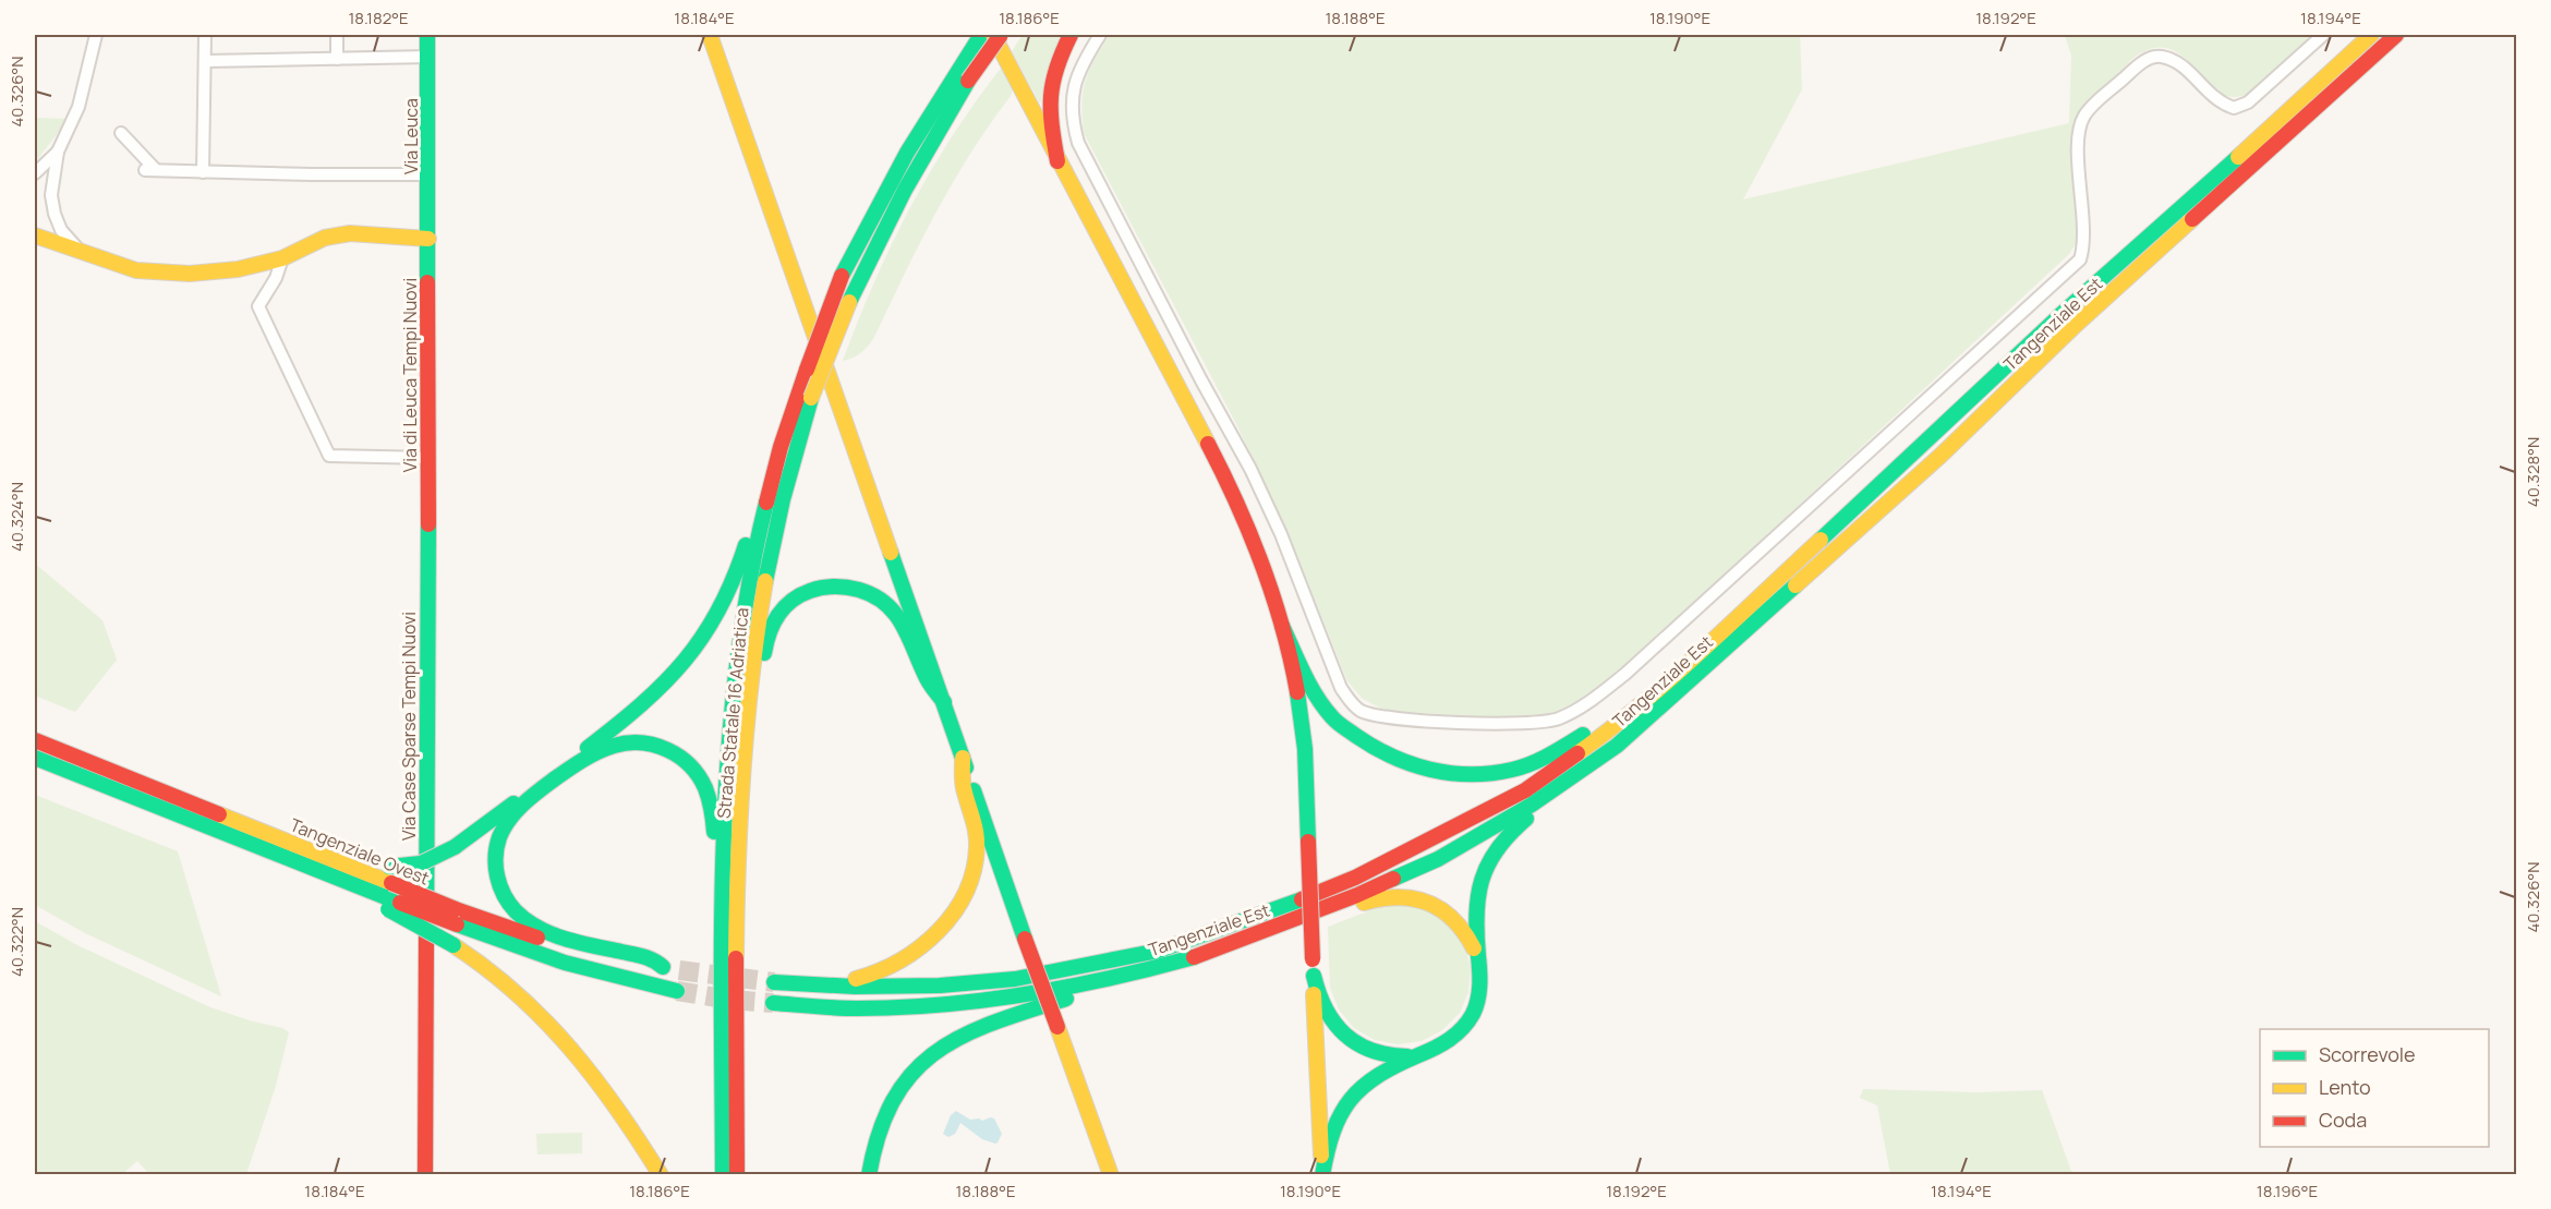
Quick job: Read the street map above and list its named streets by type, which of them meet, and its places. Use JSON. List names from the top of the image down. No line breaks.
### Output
{"streets":{"main road":["Via Leuca","Tangenziale Est","Via di Leuca Tempi Nuovi","Strada Statale 16 Adriatica","Via Case Sparse Tempi Nuovi","Tangenziale Ovest"]},"crossings":[["Via Leuca","Via di Leuca Tempi Nuovi"],["Via di Leuca Tempi Nuovi","Via Case Sparse Tempi Nuovi"]],"legend":["Scorrevole","Lento","Coda"],"coordinates":["18.182°E","18.184°E","18.186°E","18.188°E","18.190°E","18.192°E","18.194°E","40.326°N","40.328°N","40.324°N","40.322°N","18.196°E"]}
